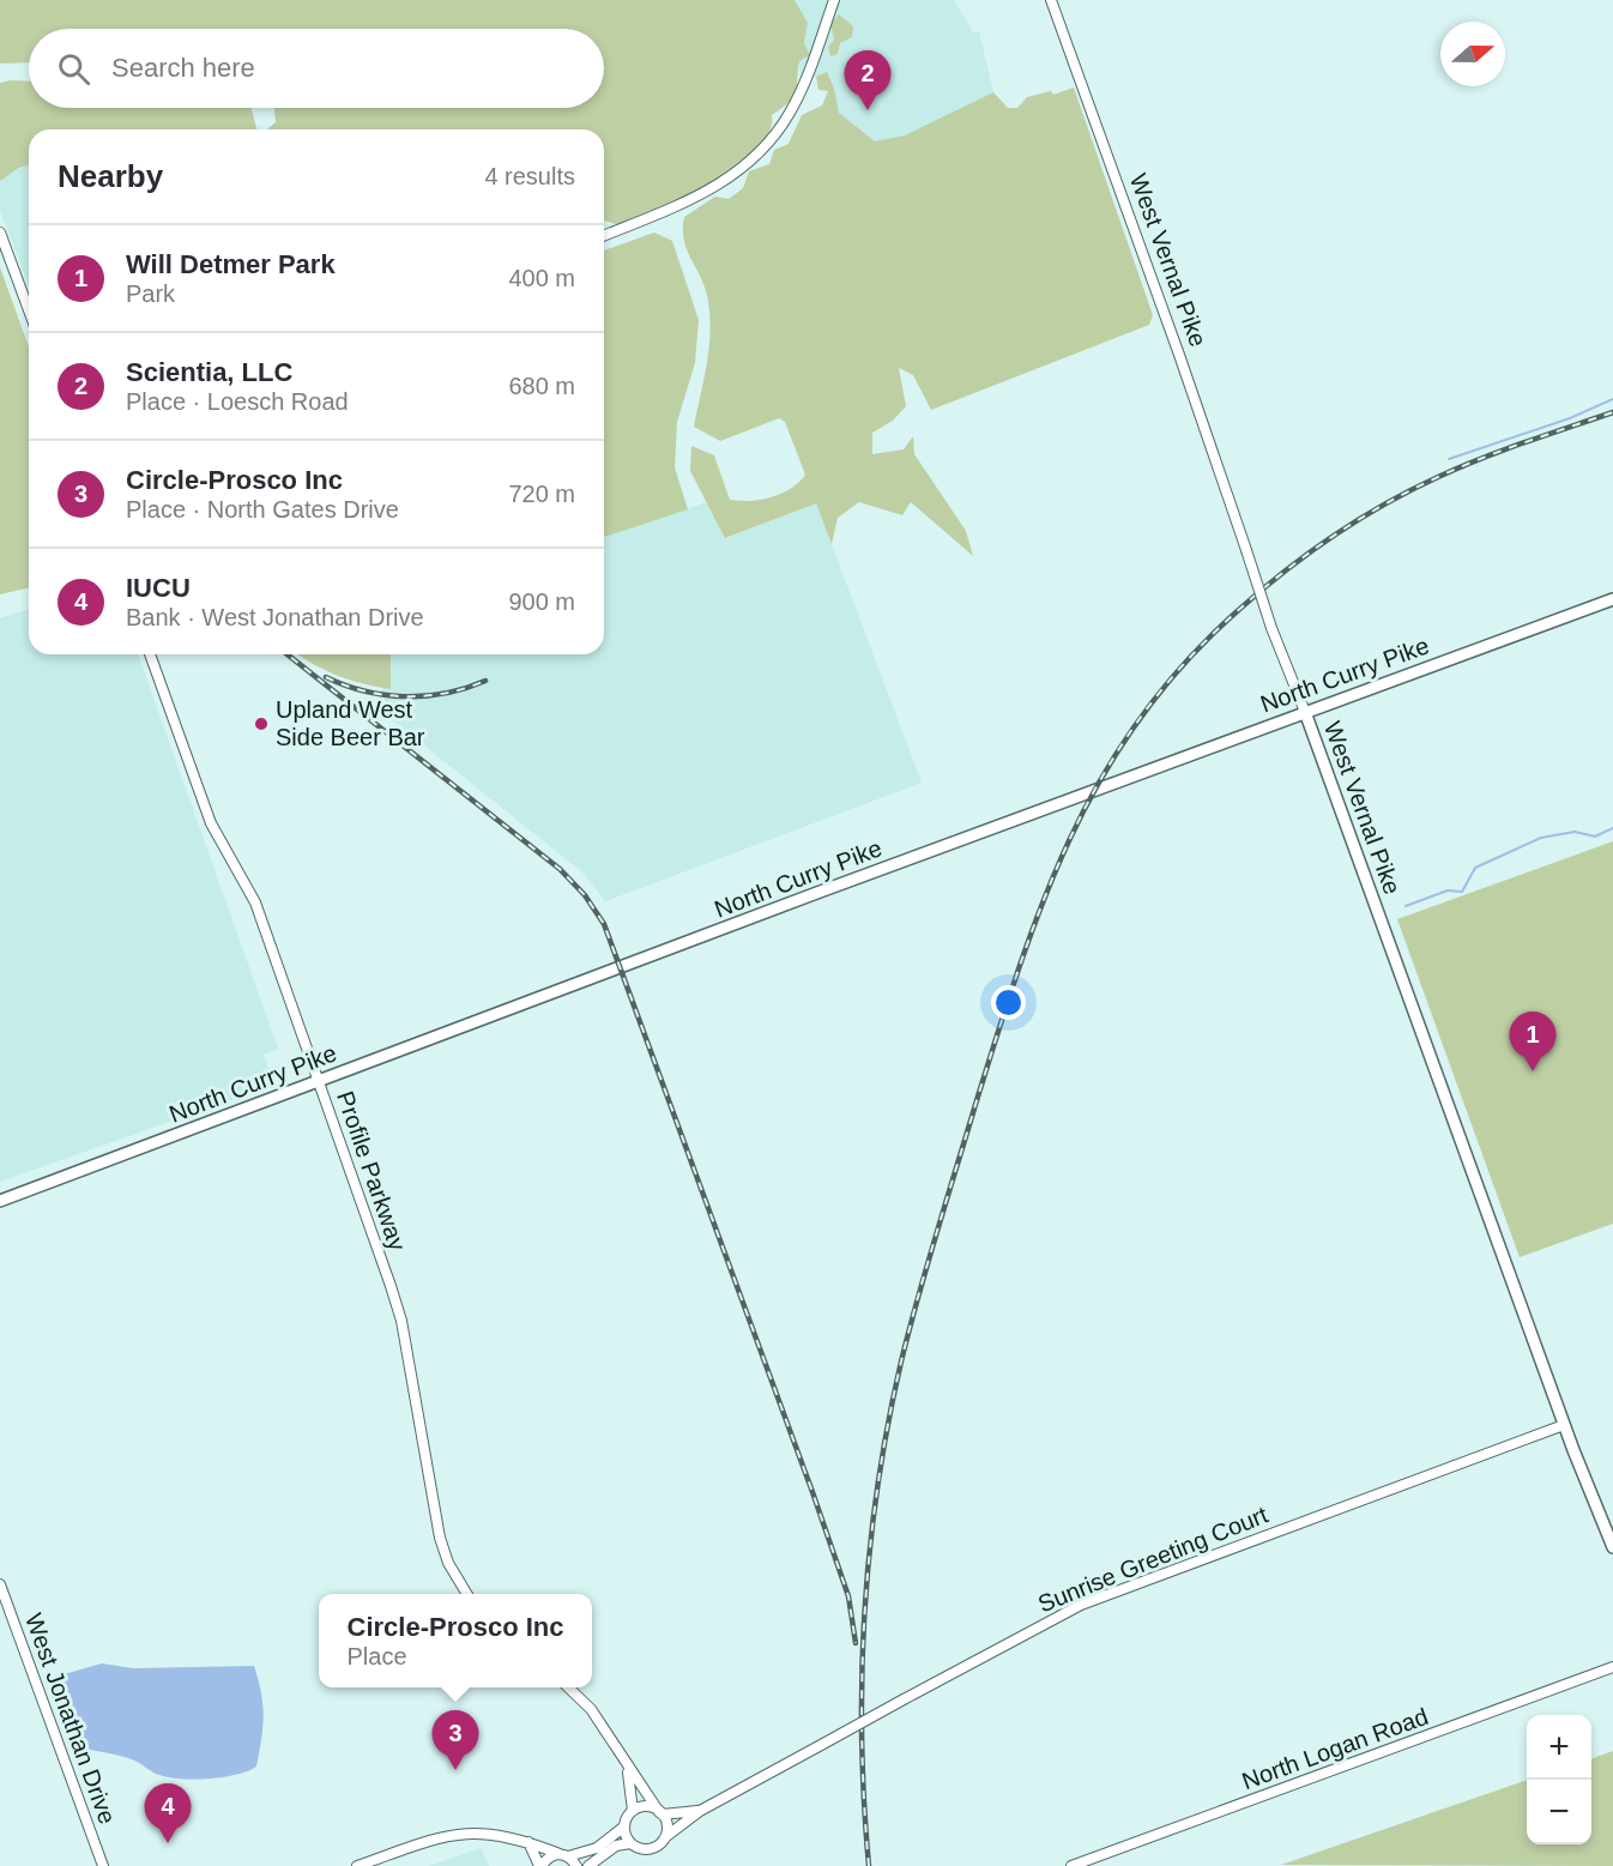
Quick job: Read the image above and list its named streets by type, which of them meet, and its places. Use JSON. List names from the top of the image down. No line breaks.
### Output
{"streets":{"main road":["West Vernal Pike","North Curry Pike"],"street":["Profile Parkway","Sunrise Greeting Court","West Jonathan Drive","North Logan Road"]},"crossings":[["West Vernal Pike","North Curry Pike"],["West Vernal Pike","Sunrise Greeting Court"],["North Curry Pike","Profile Parkway"]],"places":["Upland West Side Beer Bar"],"north":"right","page":{"search":"Search here","pins":["2","1","3","4"],"heading":["Nearby","4 results"],"list":[{"mark":"1","name":"Will Detmer Park","note":"Park","value":"400 m"},{"mark":"2","name":"Scientia, LLC","note":"Place · Loesch Road","value":"680 m"},{"mark":"3","name":"Circle-Prosco Inc","note":"Place · North Gates Drive","value":"720 m"},{"mark":"4","name":"IUCU","note":"Bank · West Jonathan Drive","value":"900 m"}],"popup":["Circle-Prosco Inc","Place"],"map_buttons":["+","−"]}}
